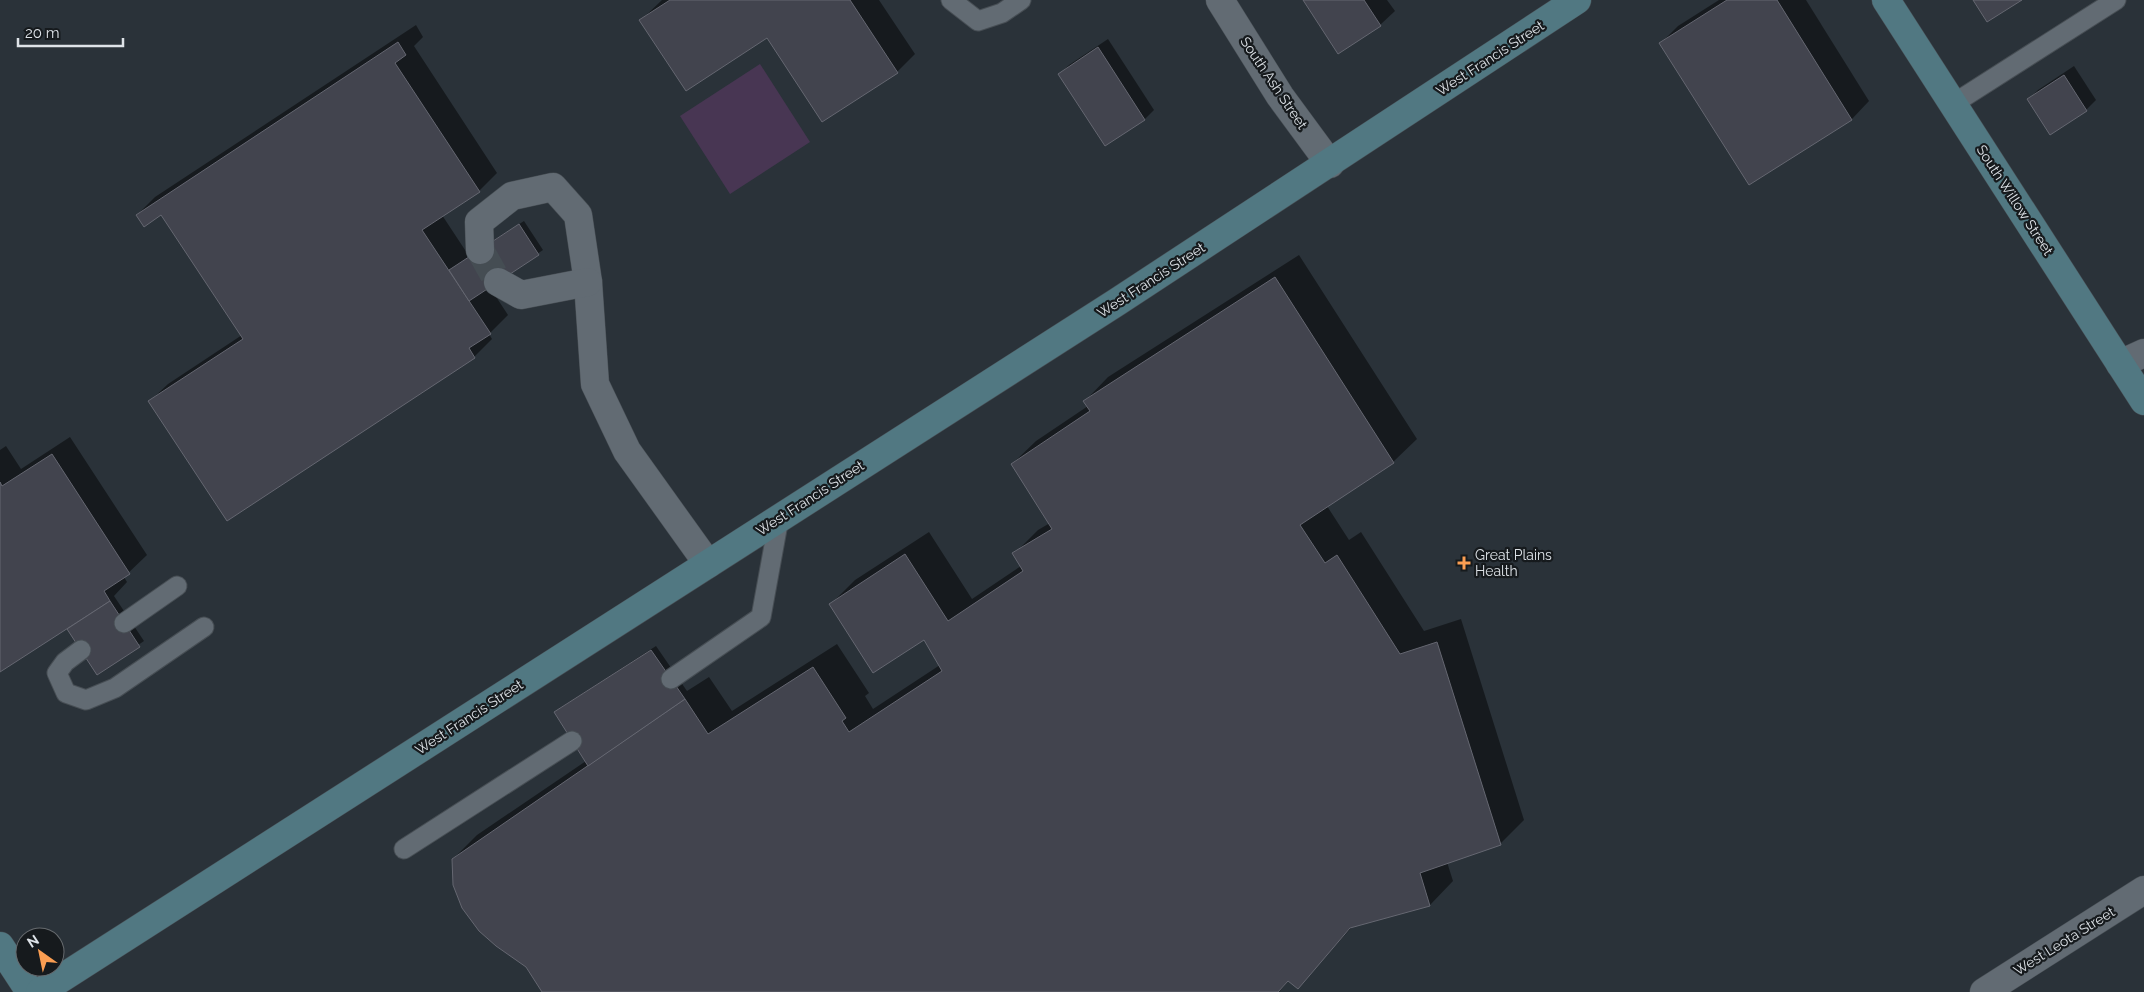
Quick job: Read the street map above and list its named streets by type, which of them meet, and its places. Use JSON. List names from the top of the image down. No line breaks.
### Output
{"streets":{"street":["West Francis Street","South Ash Street","South Willow Street","West Leota Street"]},"crossings":[["West Francis Street","South Ash Street"]],"places":{"health":["Great Plains Health"]},"scale_bar":"20 m","north":"top left"}
